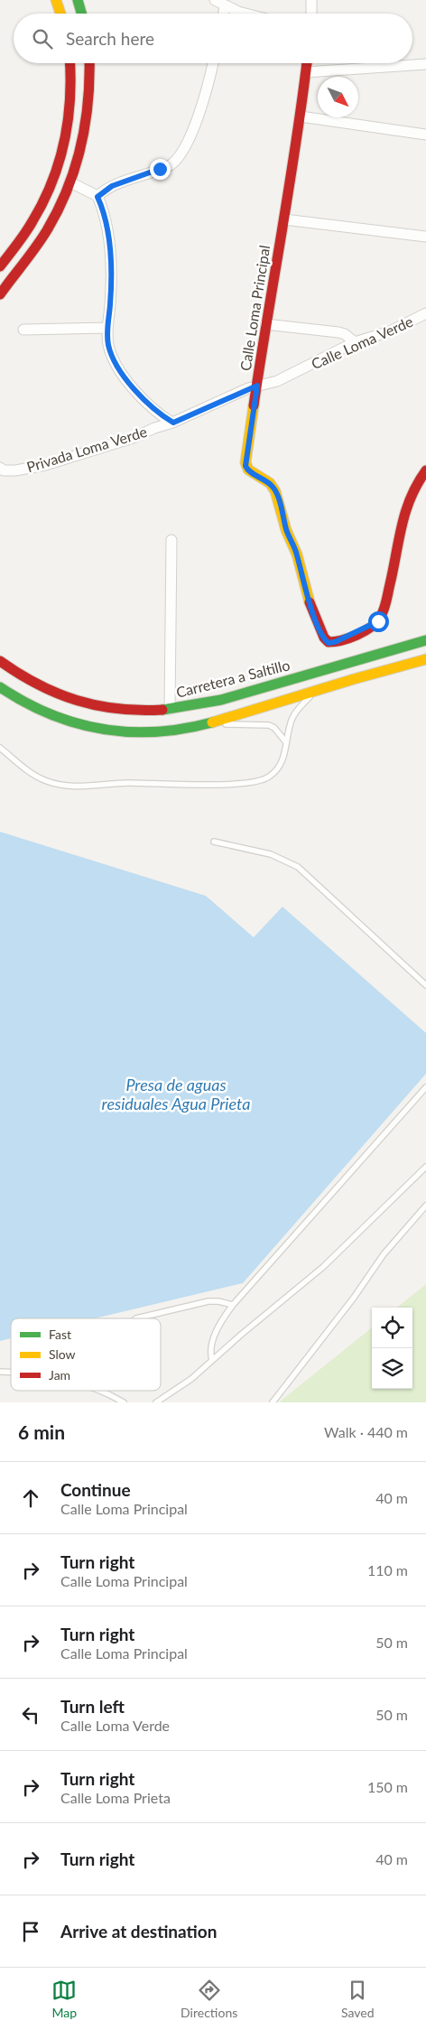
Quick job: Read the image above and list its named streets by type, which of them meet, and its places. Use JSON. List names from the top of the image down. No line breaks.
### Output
{"streets":{"main road":["Calle Loma Principal","Carretera a Saltillo"],"street":["Calle Loma Verde","Privada Loma Verde"]},"crossings":[["Calle Loma Principal","Calle Loma Verde"],["Calle Loma Verde","Privada Loma Verde"]],"water":["Presa de aguas residuales Agua Prieta"],"legend":["Fast","Slow","Jam"],"north":"bottom right","page":{"search":"Search here","heading":["6 min","Walk · 440 m"],"list":[["Continue","Calle Loma Principal","40 m"],["Turn right","Calle Loma Principal","110 m"],["Turn right","Calle Loma Principal","50 m"],["Turn left","Calle Loma Verde","50 m"],["Turn right","Calle Loma Prieta","150 m"],["Turn right","40 m"],"Arrive at destination"],"nav":["Map","Directions","Saved"]}}
